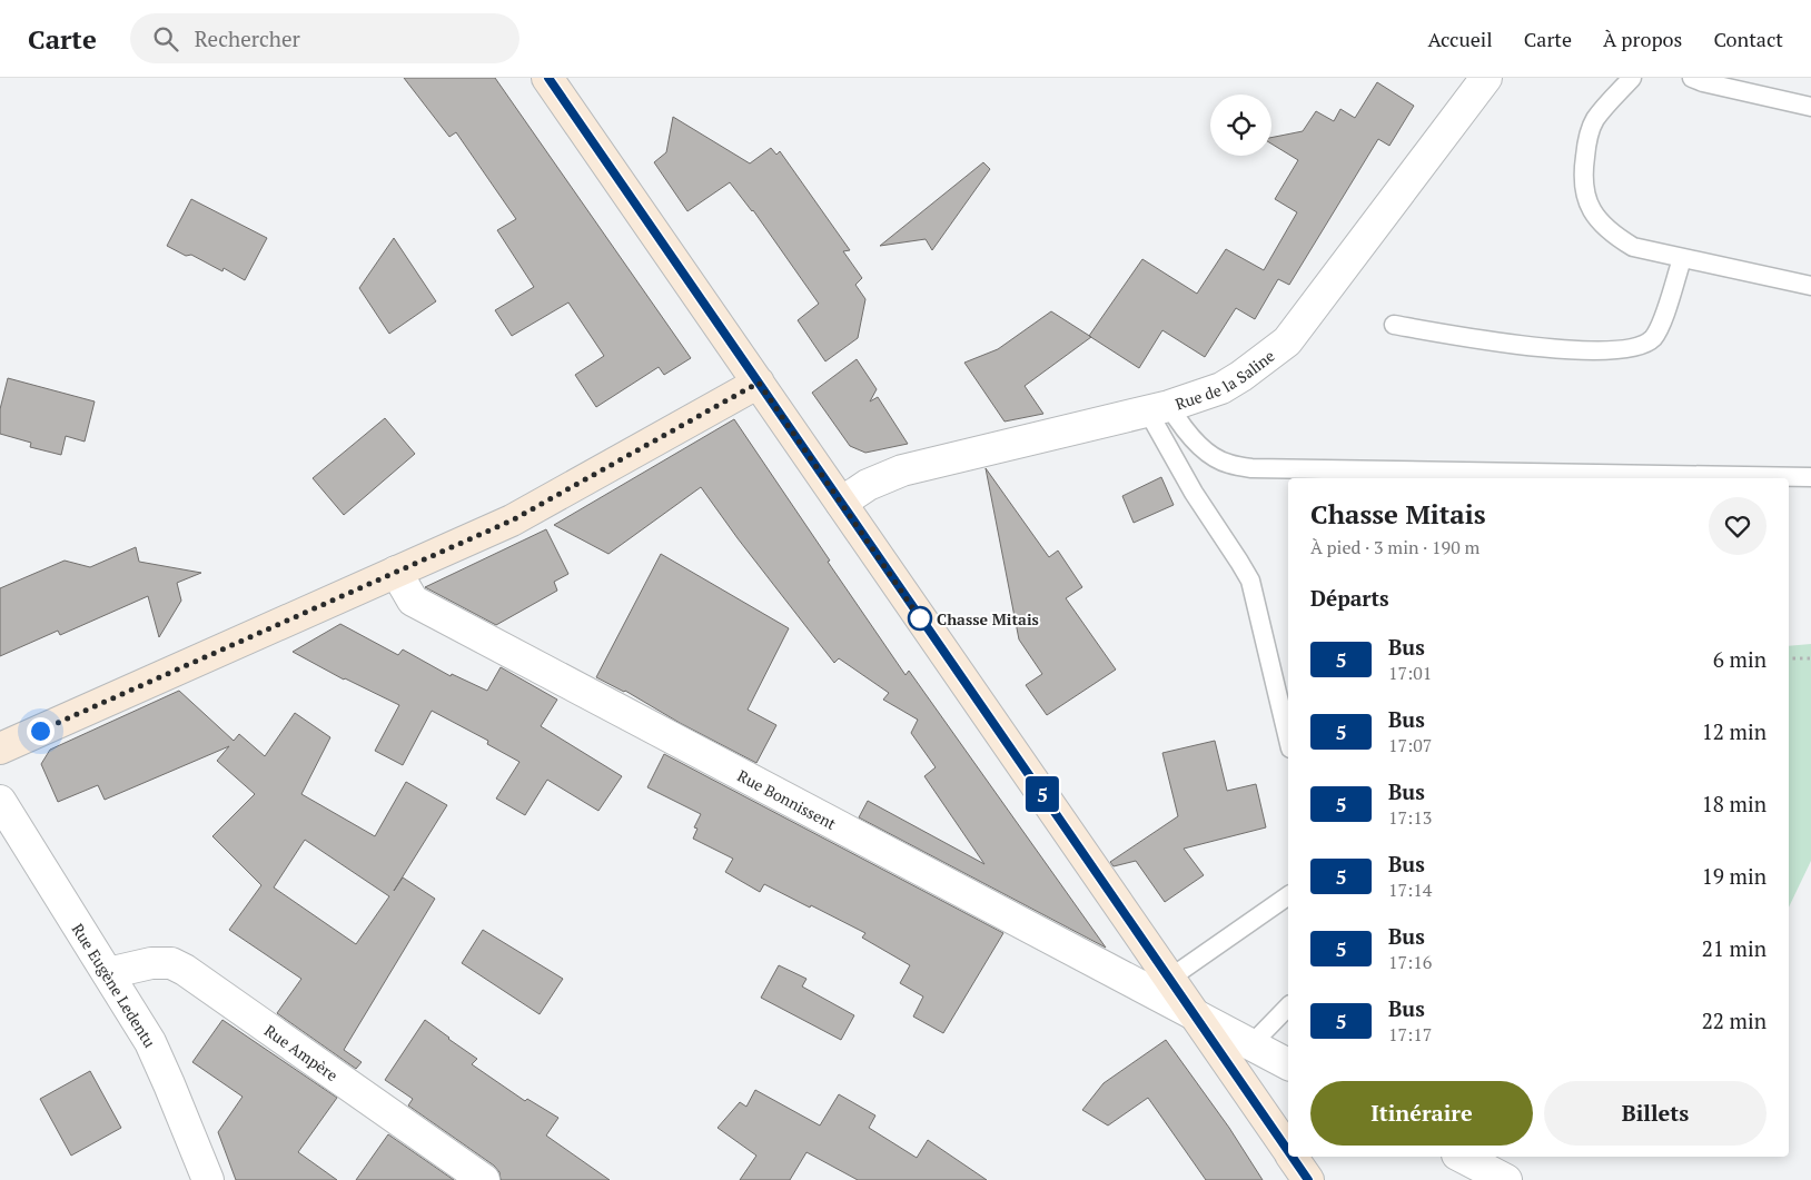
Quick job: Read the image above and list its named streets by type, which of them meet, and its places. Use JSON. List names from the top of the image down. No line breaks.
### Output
{"streets":{"street":["Rue de la Saline","Rue Bonnissent","Rue Eugène Ledentu","Rue Ampère"]},"crossings":[["Rue Eugène Ledentu","Rue Ampère"]],"places":["Chasse Mitais"],"lines":["bus line 5"],"page":{"header":"Carte","search":"Rechercher","nav":["Accueil","Carte","À propos","Contact"],"on_map":"5","heading":[["Chasse Mitais","À pied · 3 min · 190 m"],"Départs"],"list":[{"mark":"5","name":"Bus","note":"17:01","value":"6 min"},{"mark":"5","name":"Bus","note":"17:07","value":"12 min"},{"mark":"5","name":"Bus","note":"17:13","value":"18 min"},{"mark":"5","name":"Bus","note":"17:14","value":"19 min"},{"mark":"5","name":"Bus","note":"17:16","value":"21 min"},{"mark":"5","name":"Bus","note":"17:17","value":"22 min"}],"buttons":["Itinéraire","Billets"]}}
